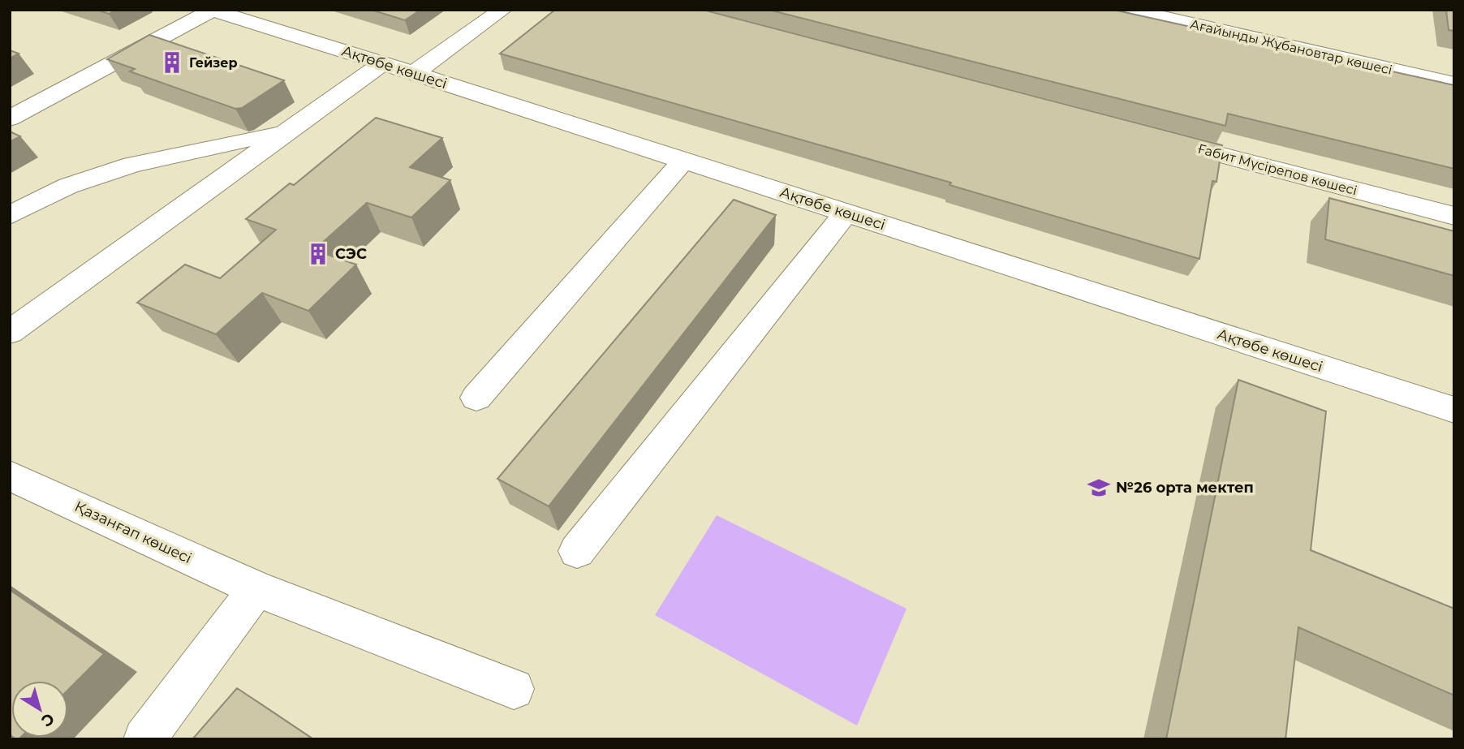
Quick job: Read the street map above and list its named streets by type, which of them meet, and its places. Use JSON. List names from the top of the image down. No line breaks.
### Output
{"streets":{"street":["Ағайынды Жұбановтар көшесі","Ақтөбе көшесі","Ғабит Мүсірепов көшесі","Қазанғап көшесі"]},"places":{"building":["Гейзер","СЭС"],"school or university":["№26 орта мектеп"]},"north":"bottom right"}
